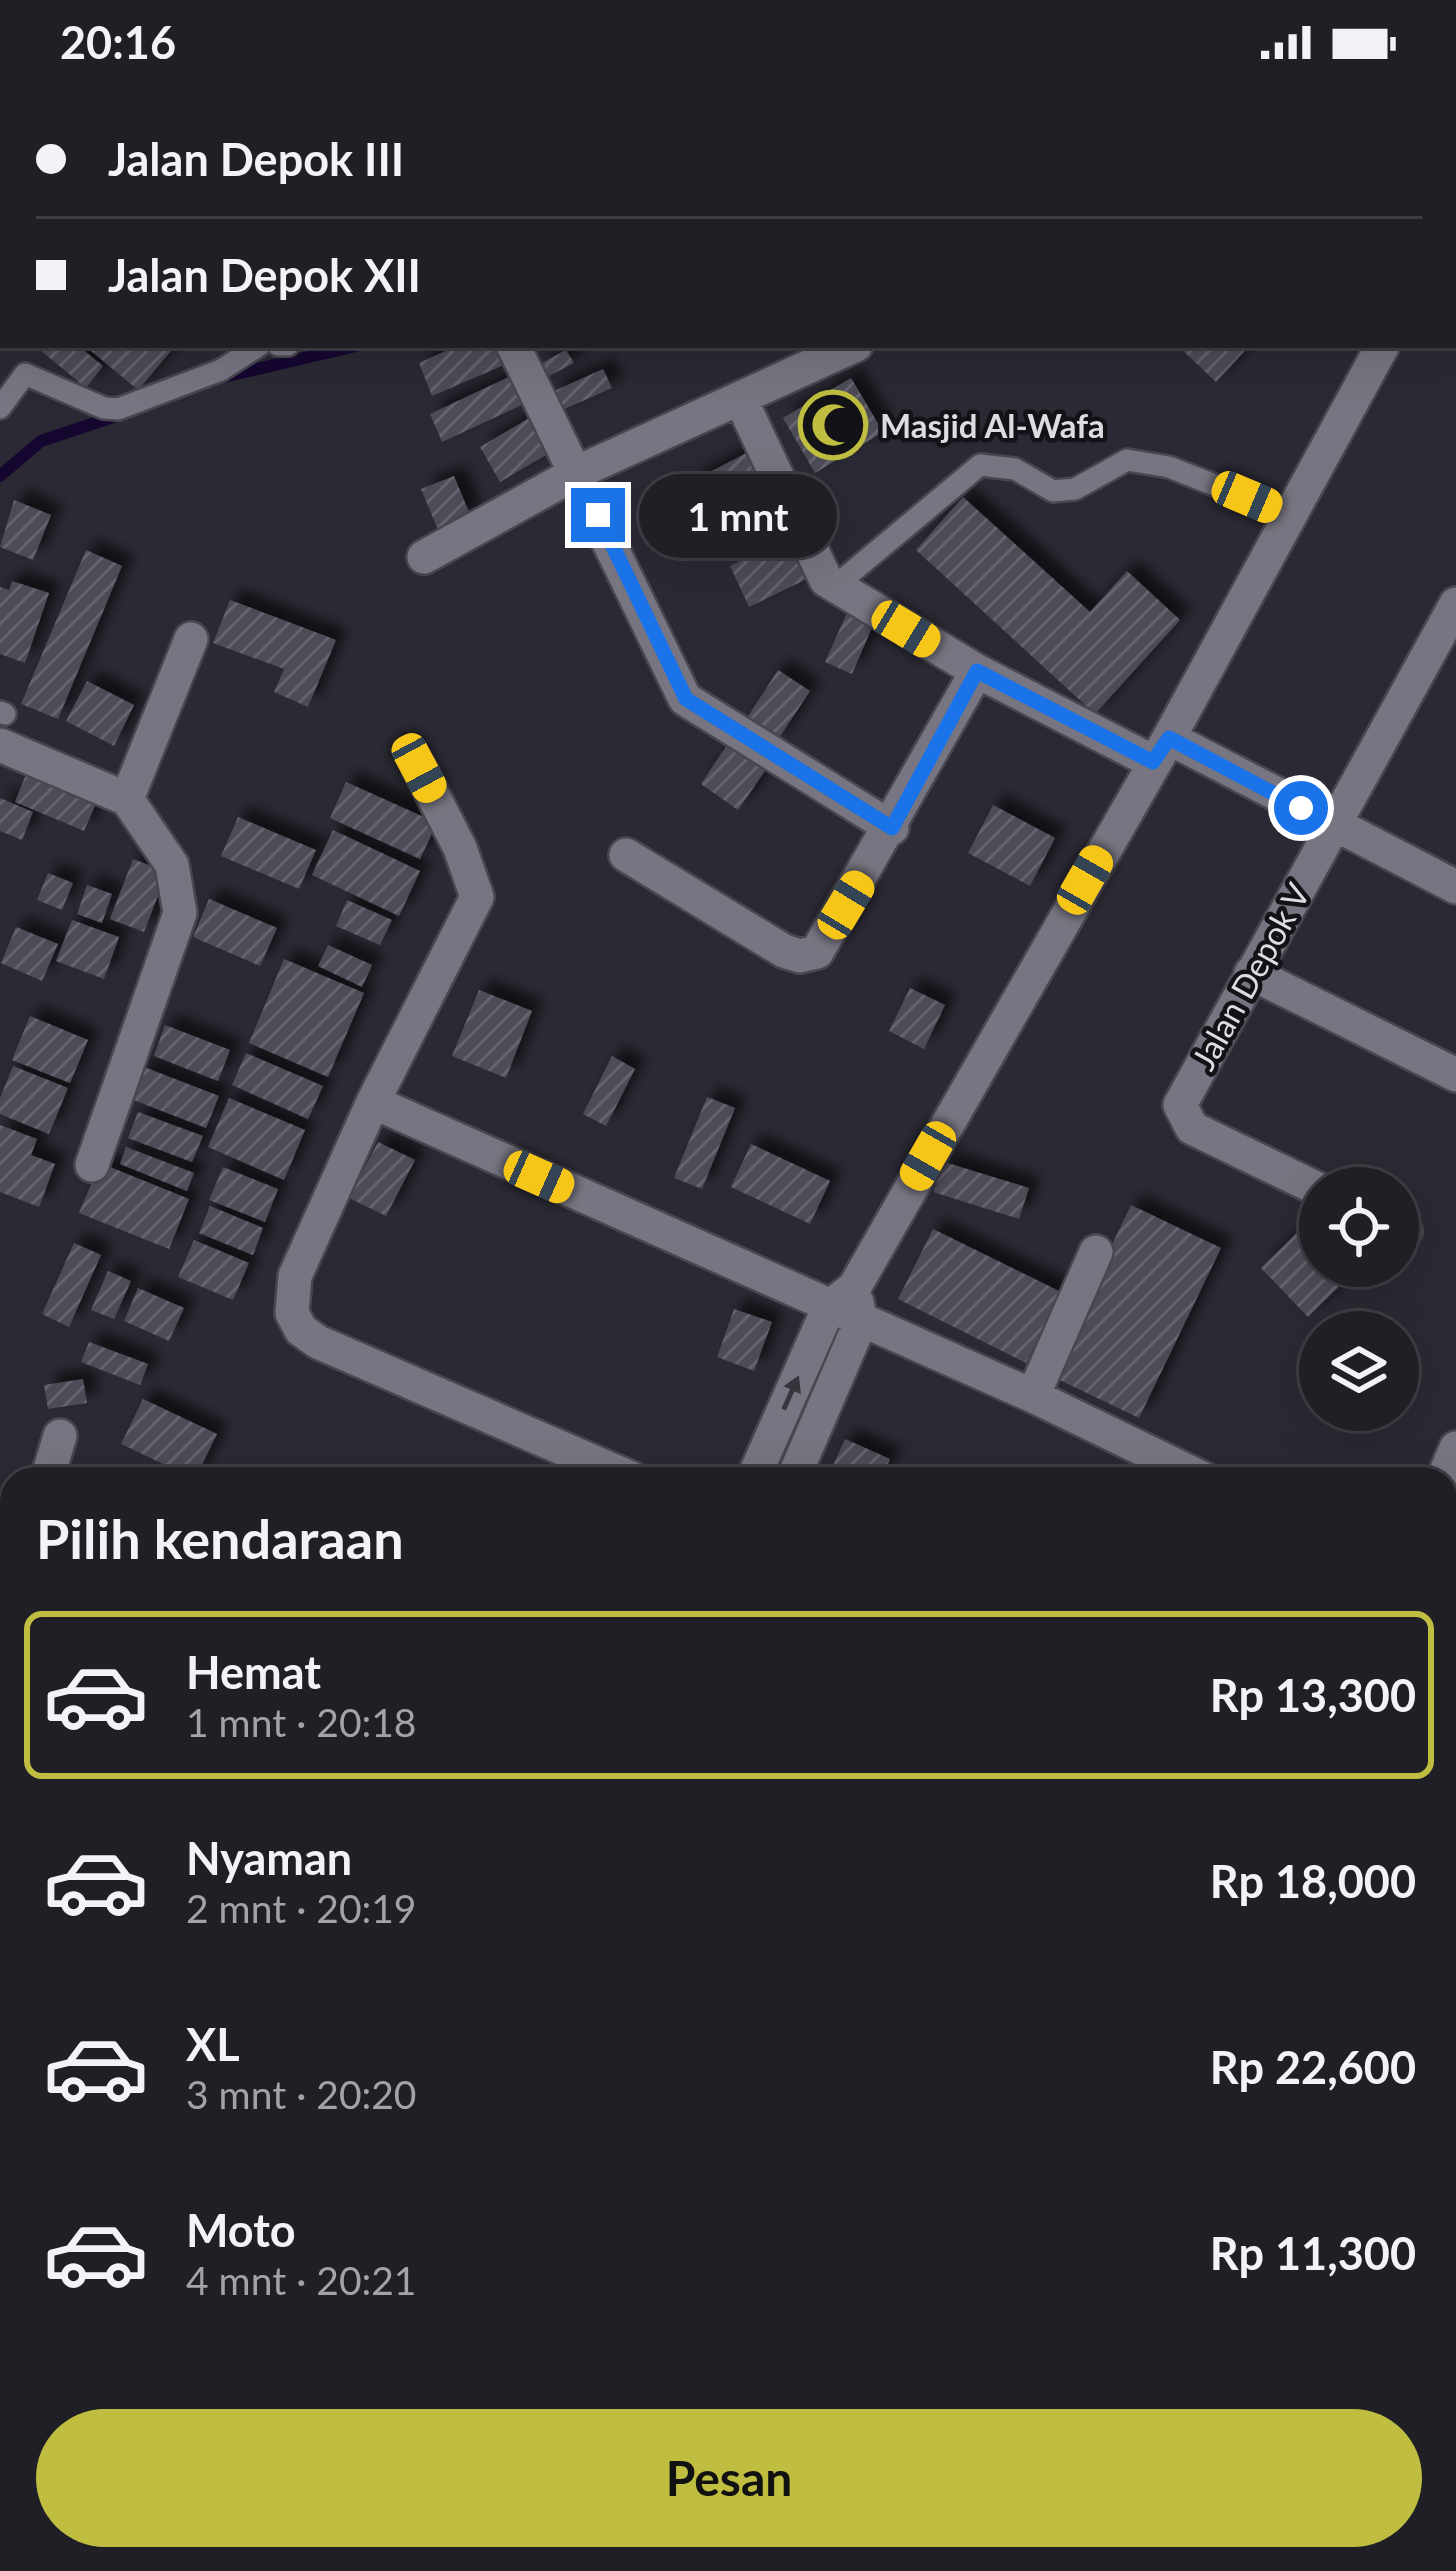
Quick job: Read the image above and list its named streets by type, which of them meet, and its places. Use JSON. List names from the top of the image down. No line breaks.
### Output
{"streets":{"street":["Jalan Depok V"]},"places":{"mosque":["Masjid Al-Wafa"]},"page":{"status":"20:16","banner":["Jalan Depok III","Jalan Depok XII"],"bubble":"1 mnt","heading":"Pilih kendaraan","list":[{"name":"Hemat","note":"1 mnt · 20:18","value":"Rp 13,300"},{"name":"Nyaman","note":"2 mnt · 20:19","value":"Rp 18,000"},{"name":"XL","note":"3 mnt · 20:20","value":"Rp 22,600"},{"name":"Moto","note":"4 mnt · 20:21","value":"Rp 11,300"}],"buttons":"Pesan"}}
